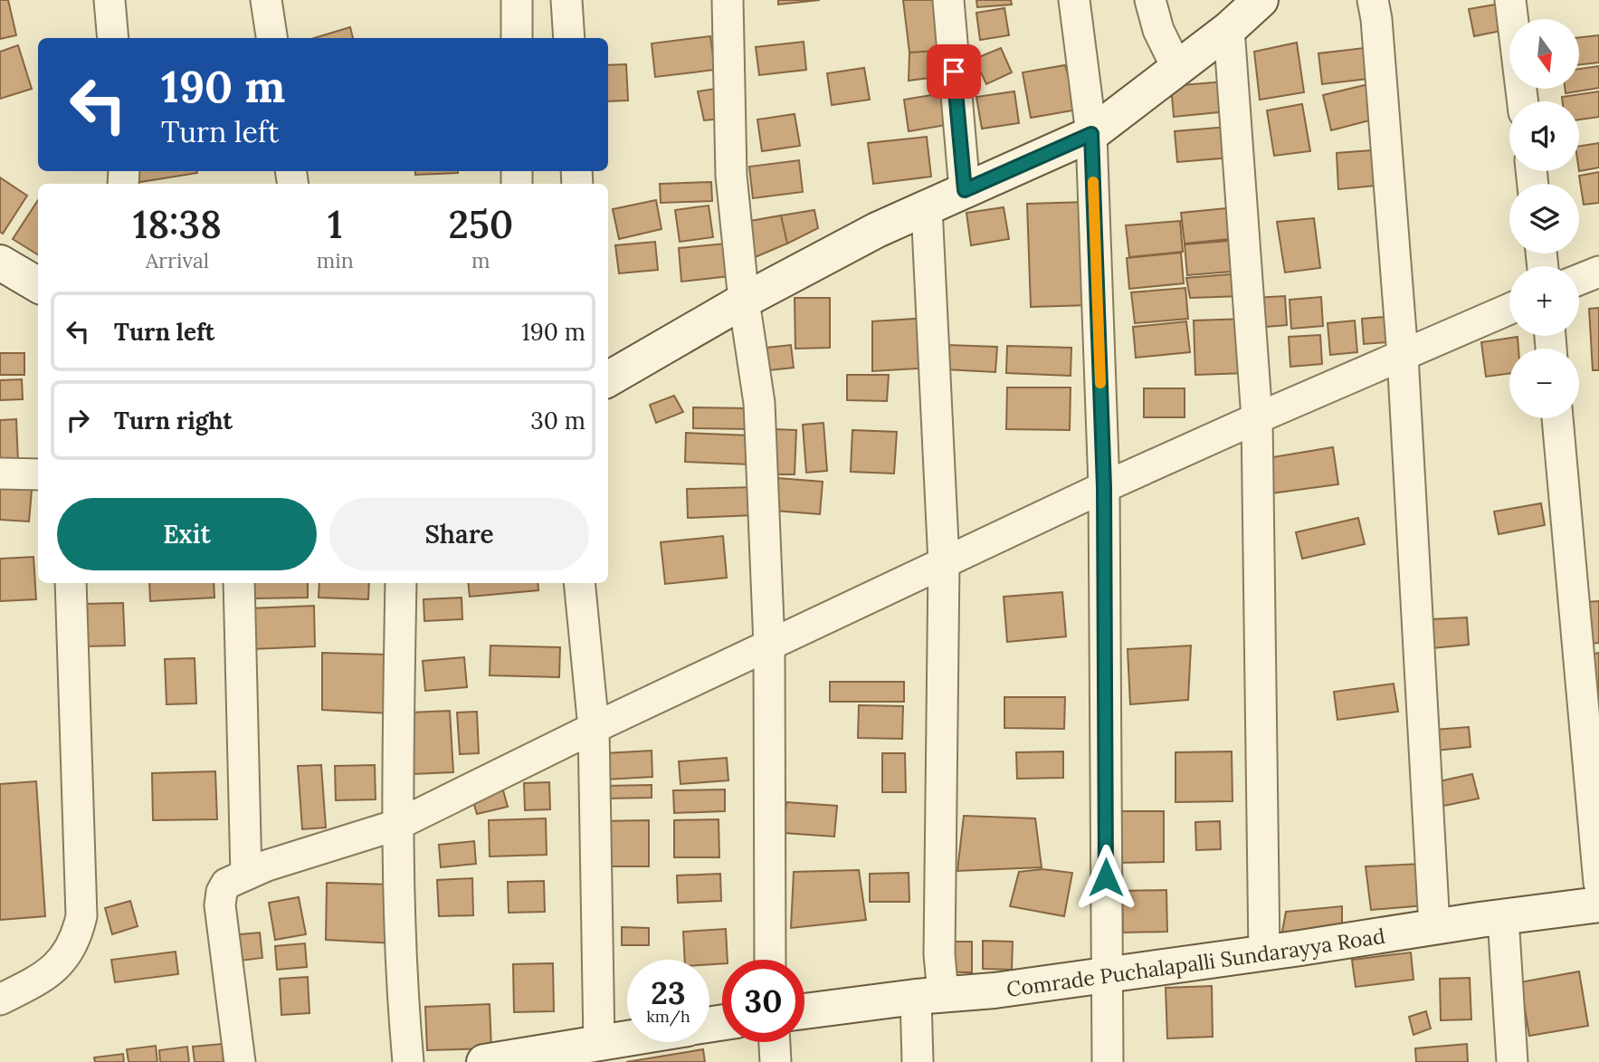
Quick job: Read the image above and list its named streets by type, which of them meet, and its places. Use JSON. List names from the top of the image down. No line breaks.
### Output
{"streets":{"street":["Comrade Puchalapalli Sundarayya Road"]},"north":"bottom","page":{"map_buttons":["+","−"],"turn":["190 m","Turn left"],"eta":["18:38","Arrival","1","min","250","m"],"list":[{"name":"Turn left","value":"190 m"},{"name":"Turn right","value":"30 m"}],"buttons":["Exit","Share"],"speed":"23 km/h","limit":"30"}}
